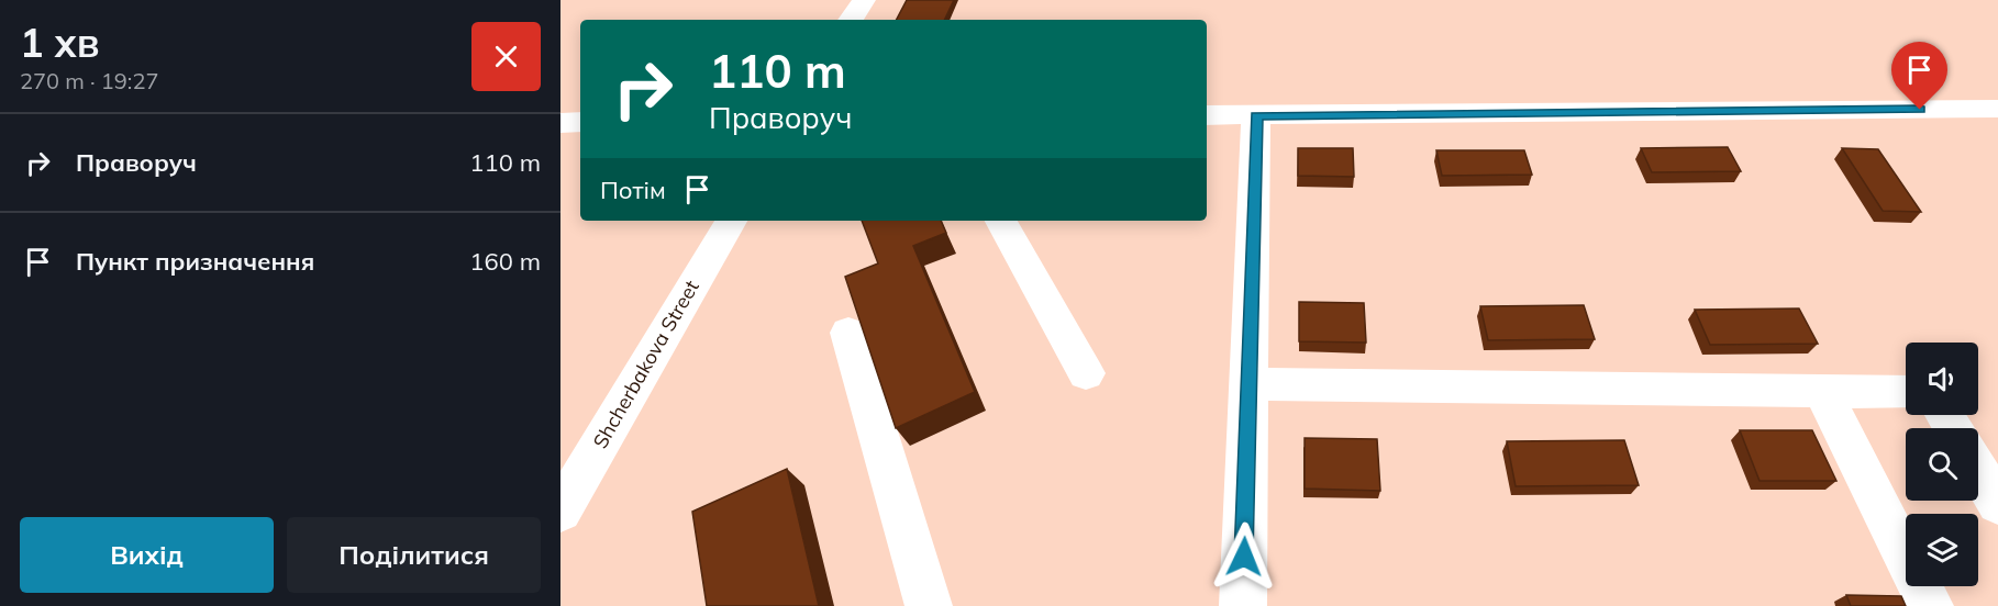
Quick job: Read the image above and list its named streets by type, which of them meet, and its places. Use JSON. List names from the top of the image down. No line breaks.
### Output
{"streets":{"street":["Shcherbakova Street"]},"page":{"heading":["1 хв","270 m · 19:27"],"turn":["110 m","Праворуч"],"list":[{"name":"Праворуч","value":"110 m"},{"name":"Пункт призначення","value":"160 m"}],"then":"Потім","buttons":["Вихід","Поділитися"]}}
